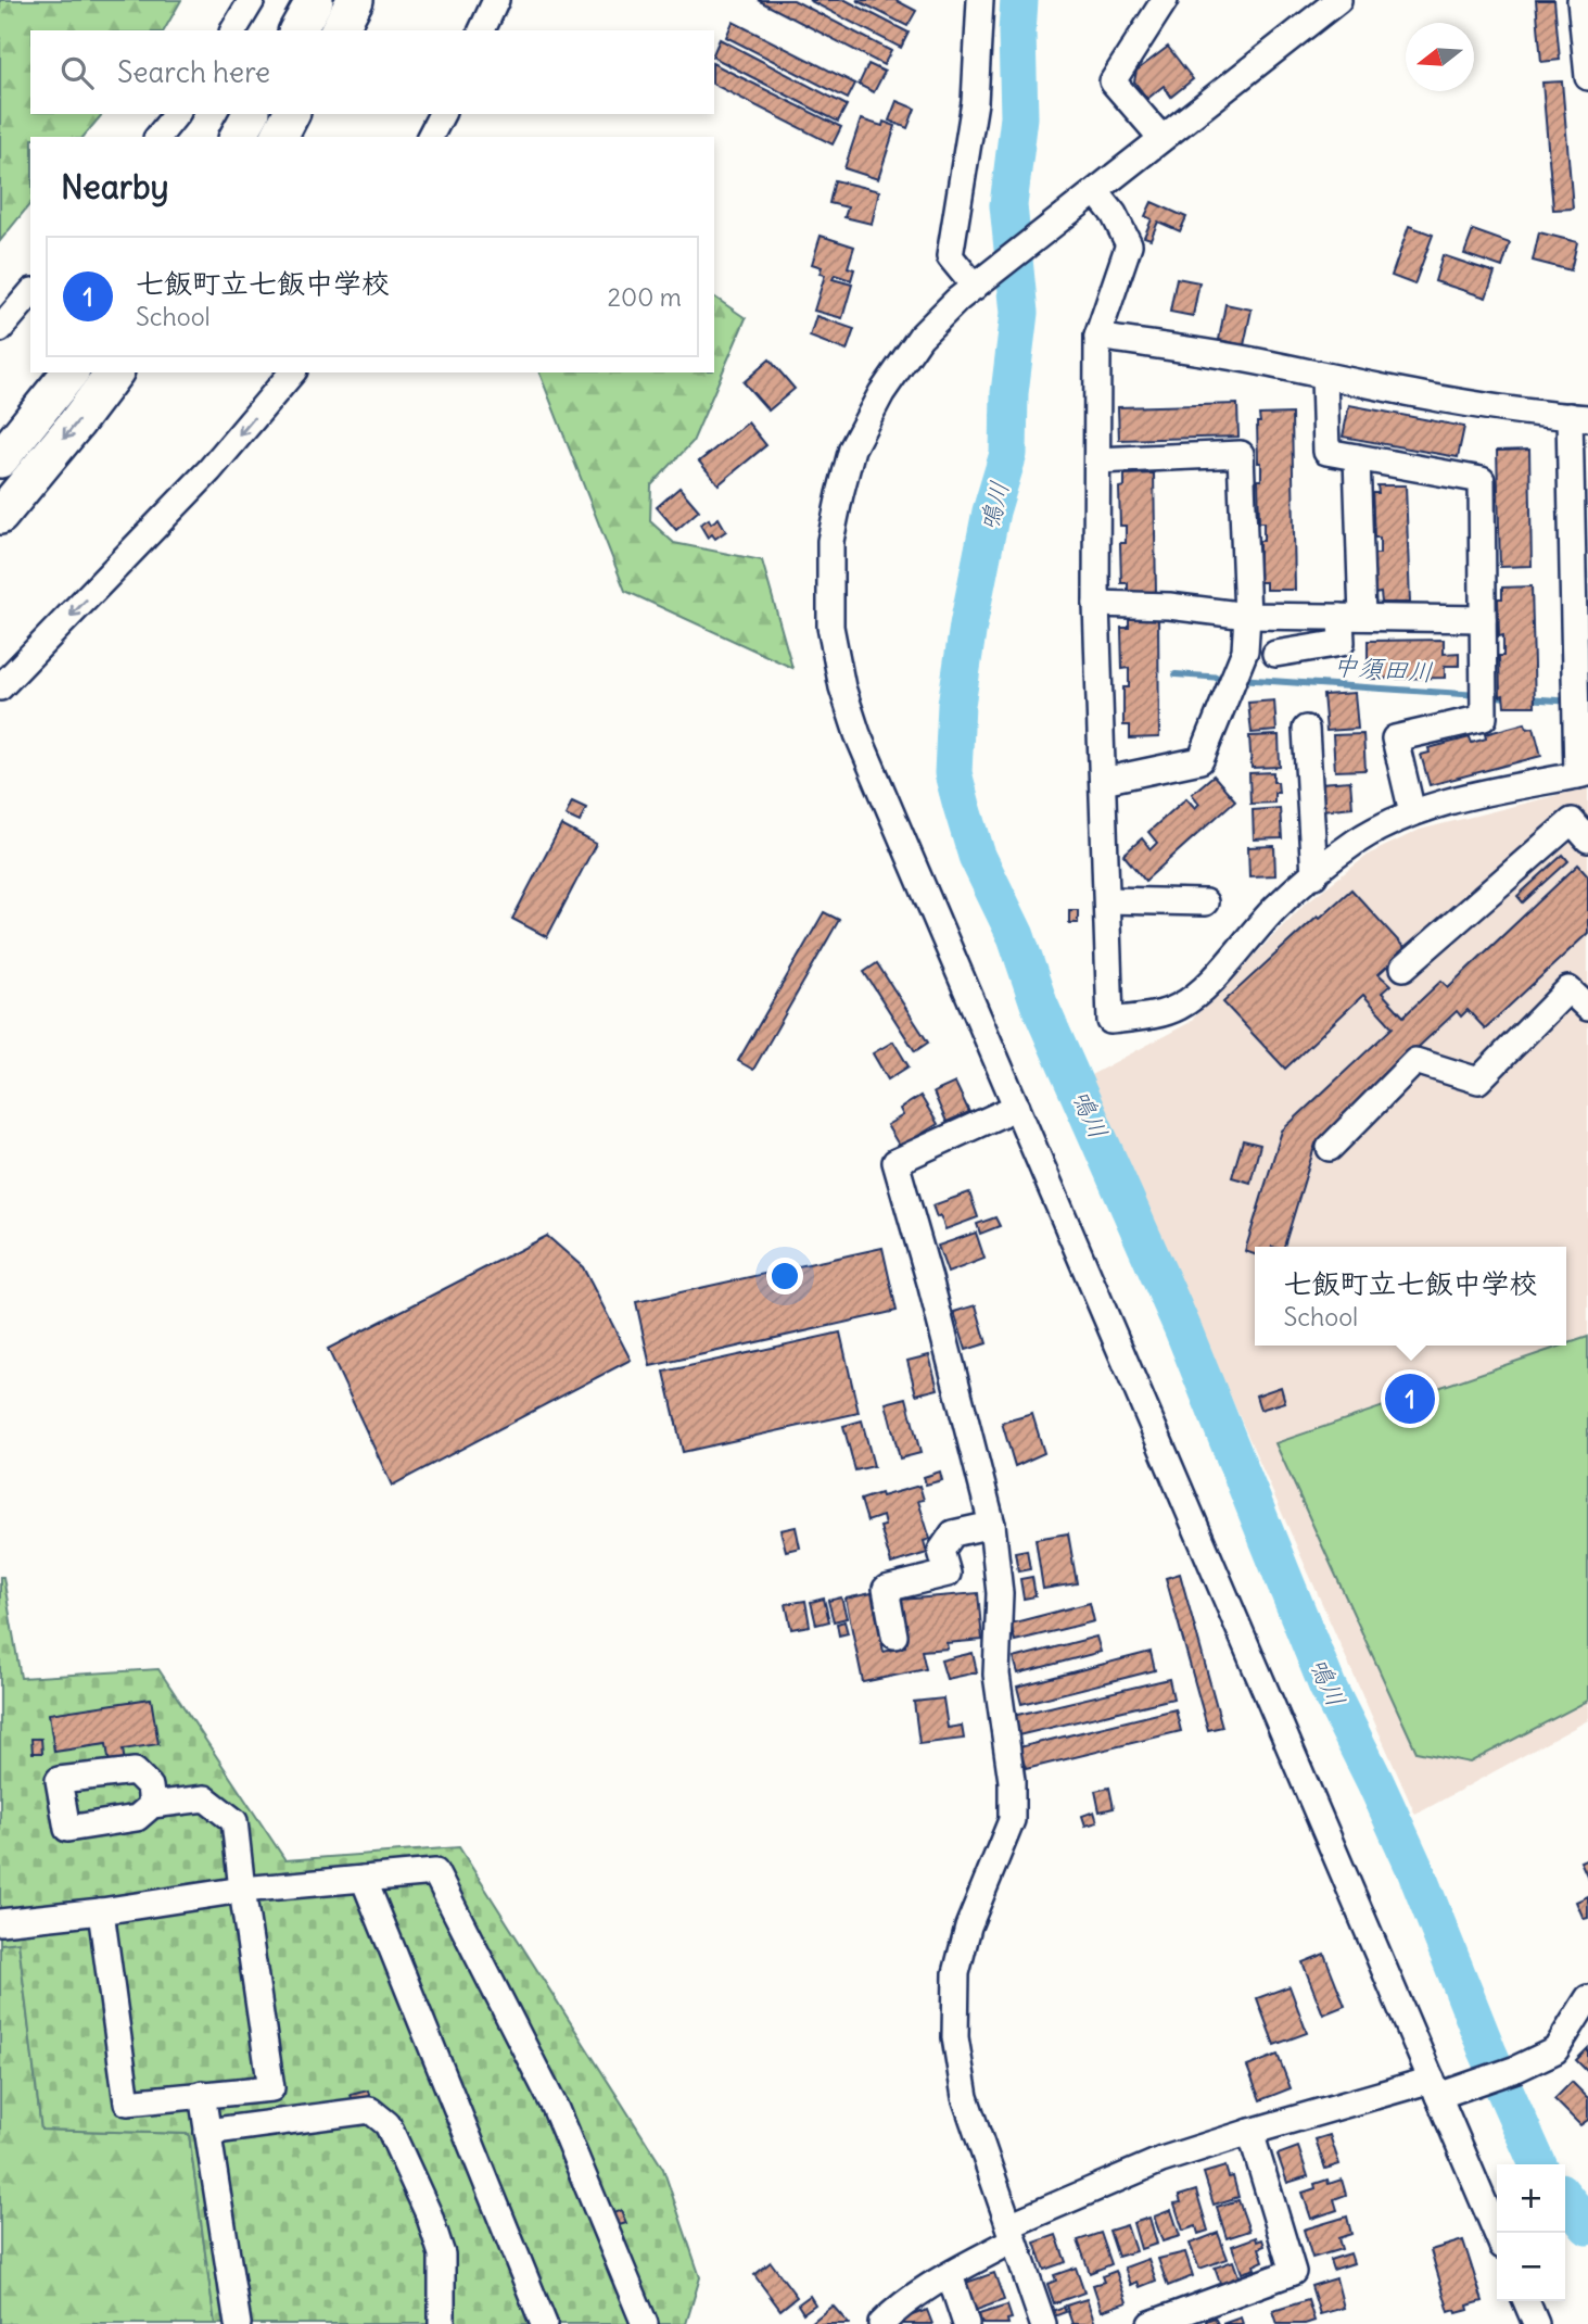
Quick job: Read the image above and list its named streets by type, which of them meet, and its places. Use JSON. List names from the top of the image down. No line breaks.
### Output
{"water":["鳴川","中須田川"],"north":"left","page":{"search":"Search here","heading":"Nearby","list":[{"mark":"1","name":"七飯町立七飯中学校","note":"School","value":"200 m"}],"popup":["七飯町立七飯中学校","School"],"pins":"1","map_buttons":["+","−"]}}
